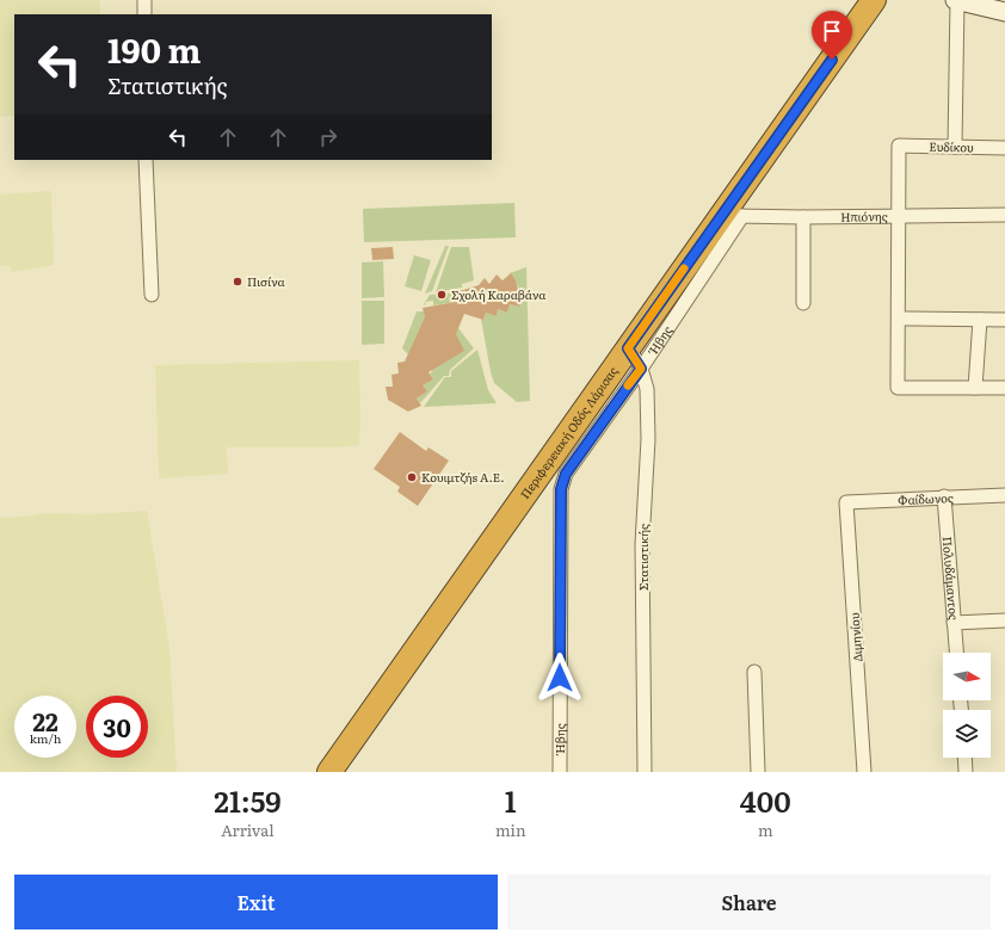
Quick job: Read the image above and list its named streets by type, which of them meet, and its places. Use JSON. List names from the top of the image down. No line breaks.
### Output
{"streets":{"highway":["Περιφερειακή Οδός Λάρισας"],"street":["Ευδίκου","Ηπιόνης","Ήβης","Φαίδωνος","Στατιστικής","Πολυδάμαντος","Διμηνίου"]},"crossings":[["Ευδίκου","Ηπιόνης"],["Ηπιόνης","Ήβης"],["Ηπιόνης","Περιφερειακή Οδός Λάρισας"],["Ήβης","Περιφερειακή Οδός Λάρισας"],["Ήβης","Στατιστικής"],["Περιφερειακή Οδός Λάρισας","Στατιστικής"],["Φαίδωνος","Πολυδάμαντος"],["Φαίδωνος","Διμηνίου"]],"places":["Πισίνα","Σχολή Καραβάνα","Κουιμτζήs Α.Ε."],"north":"right","page":{"turn":["190 m","Στατιστικής"],"speed":"22 km/h","limit":"30","eta":["21:59","Arrival","1","min","400","m"],"buttons":["Exit","Share"]}}
